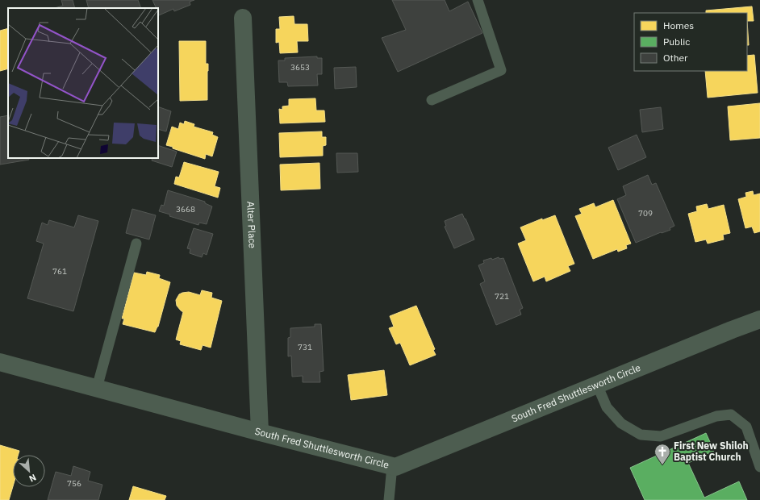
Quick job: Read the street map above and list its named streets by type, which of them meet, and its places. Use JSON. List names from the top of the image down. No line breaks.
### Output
{"streets":{"street":["Alter Place","South Fred Shuttlesworth Circle"]},"crossings":[["Alter Place","South Fred Shuttlesworth Circle"]],"places":{"church":["First New Shiloh Baptist Church"]},"house_numbers":["3653","3668","709","761","721","731","756"],"legend":["Homes","Public","Other"],"north":"bottom right"}
